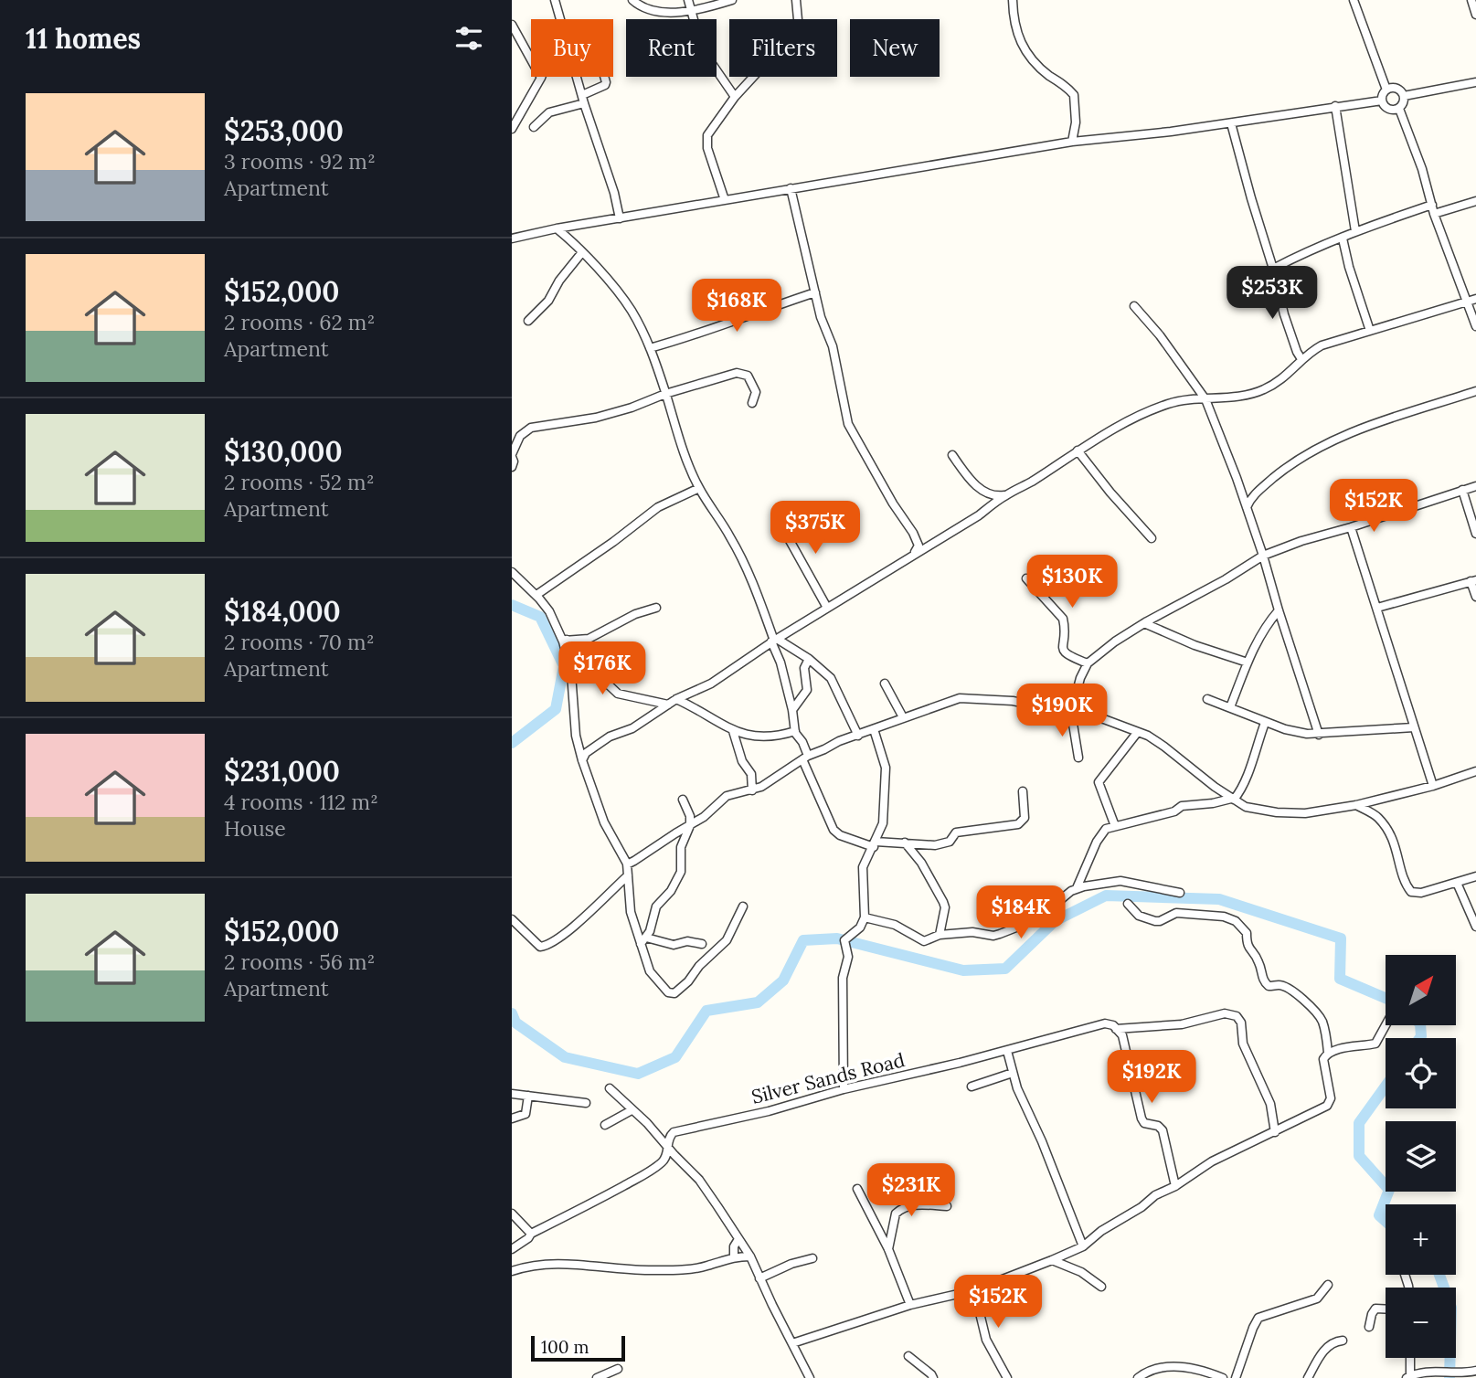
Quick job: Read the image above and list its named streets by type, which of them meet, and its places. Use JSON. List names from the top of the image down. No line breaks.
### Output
{"streets":{"street":["Silver Sands Road"]},"scale_bar":"100 m","north":"top right","page":{"heading":"11 homes","chip":["Buy","Rent","Filters","New"],"list":[{"name":"$253,000","note":"3 rooms · 92 m² · Apartment"},{"name":"$152,000","note":"2 rooms · 62 m² · Apartment"},{"name":"$130,000","note":"2 rooms · 52 m² · Apartment"},{"name":"$184,000","note":"2 rooms · 70 m² · Apartment"},{"name":"$231,000","note":"4 rooms · 112 m² · House"},{"name":"$152,000","note":"2 rooms · 56 m² · Apartment"}],"price":["$253K","$168K","$152K","$375K","$130K","$176K","$190K","$184K","$192K","$231K","$152K"],"map_buttons":["+","−"],"scale":"100 m"}}
